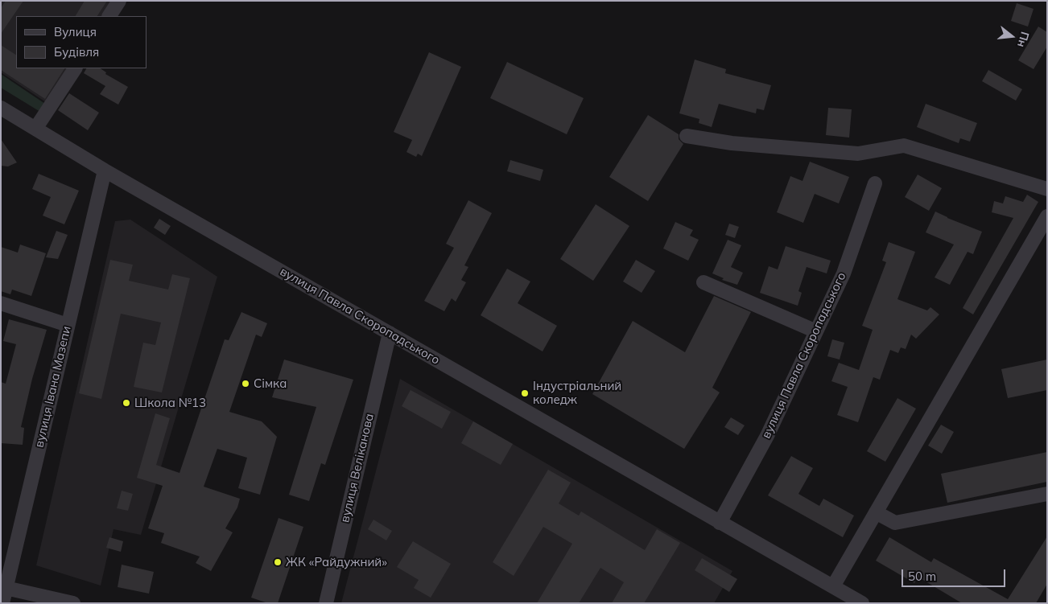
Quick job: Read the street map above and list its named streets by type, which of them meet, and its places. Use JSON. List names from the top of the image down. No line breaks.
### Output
{"streets":{"street":["вулиця Павла Скоропадського","вулиця Івана Мазепи","вулиця Веліканова"]},"crossings":[["вулиця Павла Скоропадського","вулиця Івана Мазепи"],["вулиця Павла Скоропадського","вулиця Веліканова"]],"places":["Сімка","Індустріальний коледж","Школа №13","ЖК «Райдужний»"],"legend":["Вулиця","Будівля"],"scale_bar":"50 m","north":"right"}
